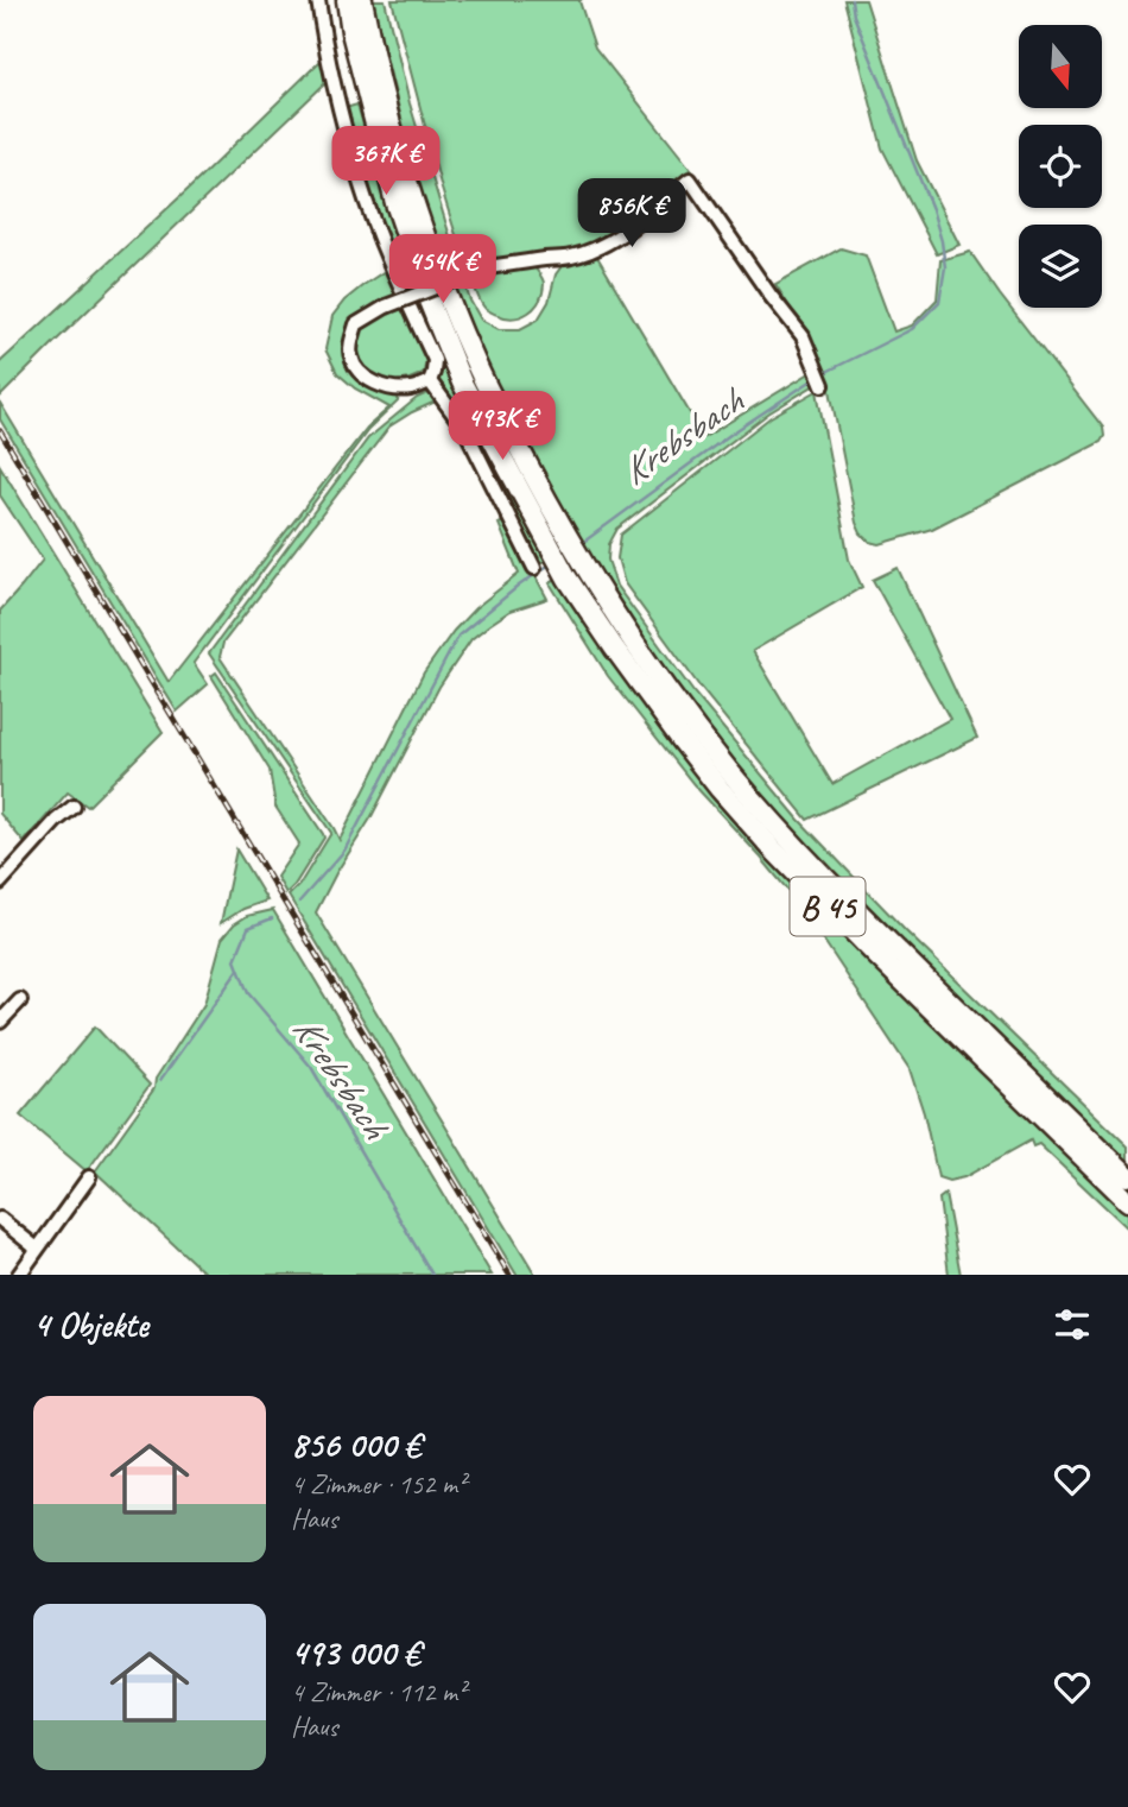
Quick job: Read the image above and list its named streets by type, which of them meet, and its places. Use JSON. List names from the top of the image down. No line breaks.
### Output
{"streets":{"highway":["B 45"]},"water":["Krebsbach"],"north":"bottom","page":{"price":["367K €","856K €","454K €","493K €"],"heading":"4 Objekte","list":[{"name":"856 000 €","note":"4 Zimmer · 152 m² · Haus"},{"name":"493 000 €","note":"4 Zimmer · 112 m² · Haus"}]}}
